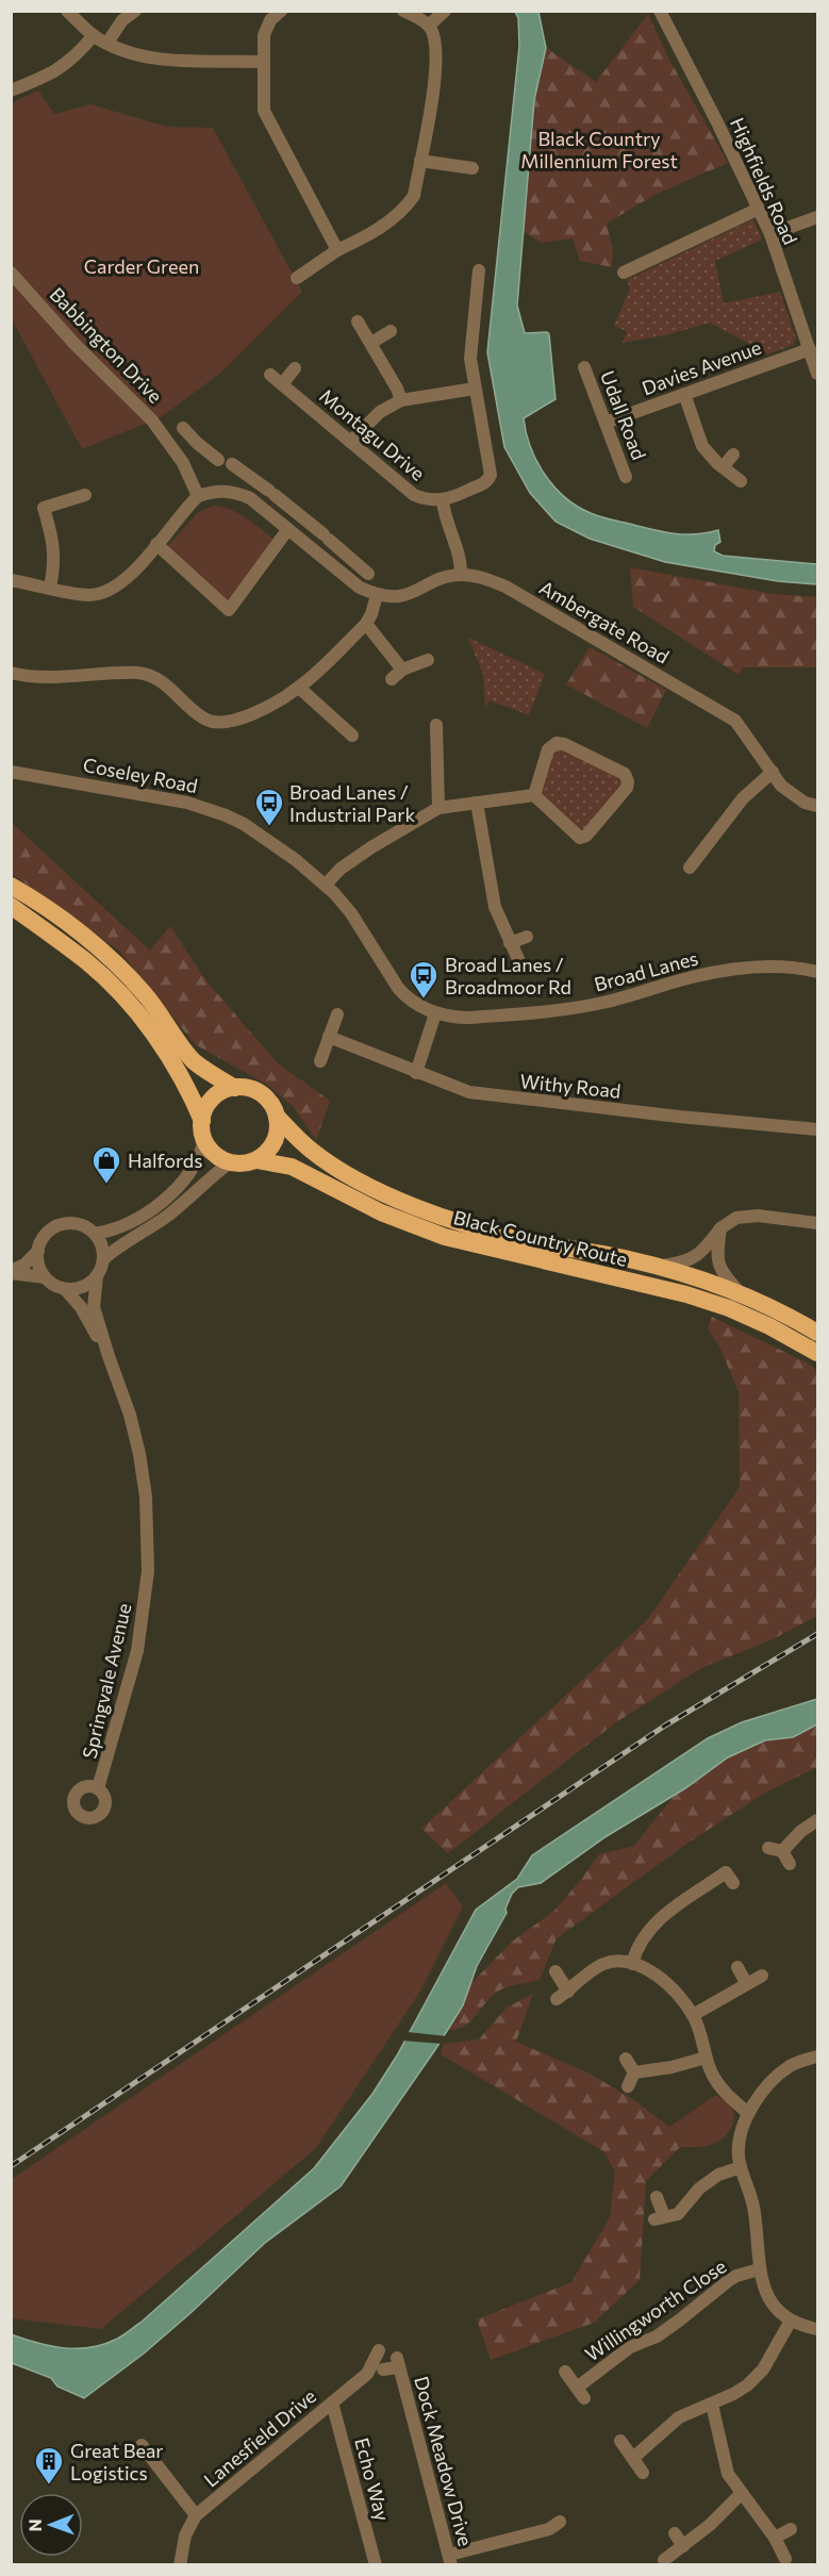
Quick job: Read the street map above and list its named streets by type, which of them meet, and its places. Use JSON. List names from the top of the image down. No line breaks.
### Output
{"streets":{"highway":["Black Country Route"],"street":["Highfields Road","Babbington Drive","Davies Avenue","Udall Road","Montagu Drive","Ambergate Road","Coseley Road","Broad Lanes","Withy Road","Springvale Avenue","Willingworth Close","Lanesfield Drive","Dock Meadow Drive","Echo Way"]},"crossings":[["Highfields Road","Davies Avenue"],["Davies Avenue","Udall Road"],["Coseley Road","Broad Lanes"],["Lanesfield Drive","Echo Way"]],"parks":["Black Country Millennium Forest","Carder Green"],"places":{"bus stop":["Broad Lanes / Industrial Park","Broad Lanes / Broadmoor Rd"],"shop":["Halfords"],"building":["Great Bear Logistics"]},"north":"left"}
